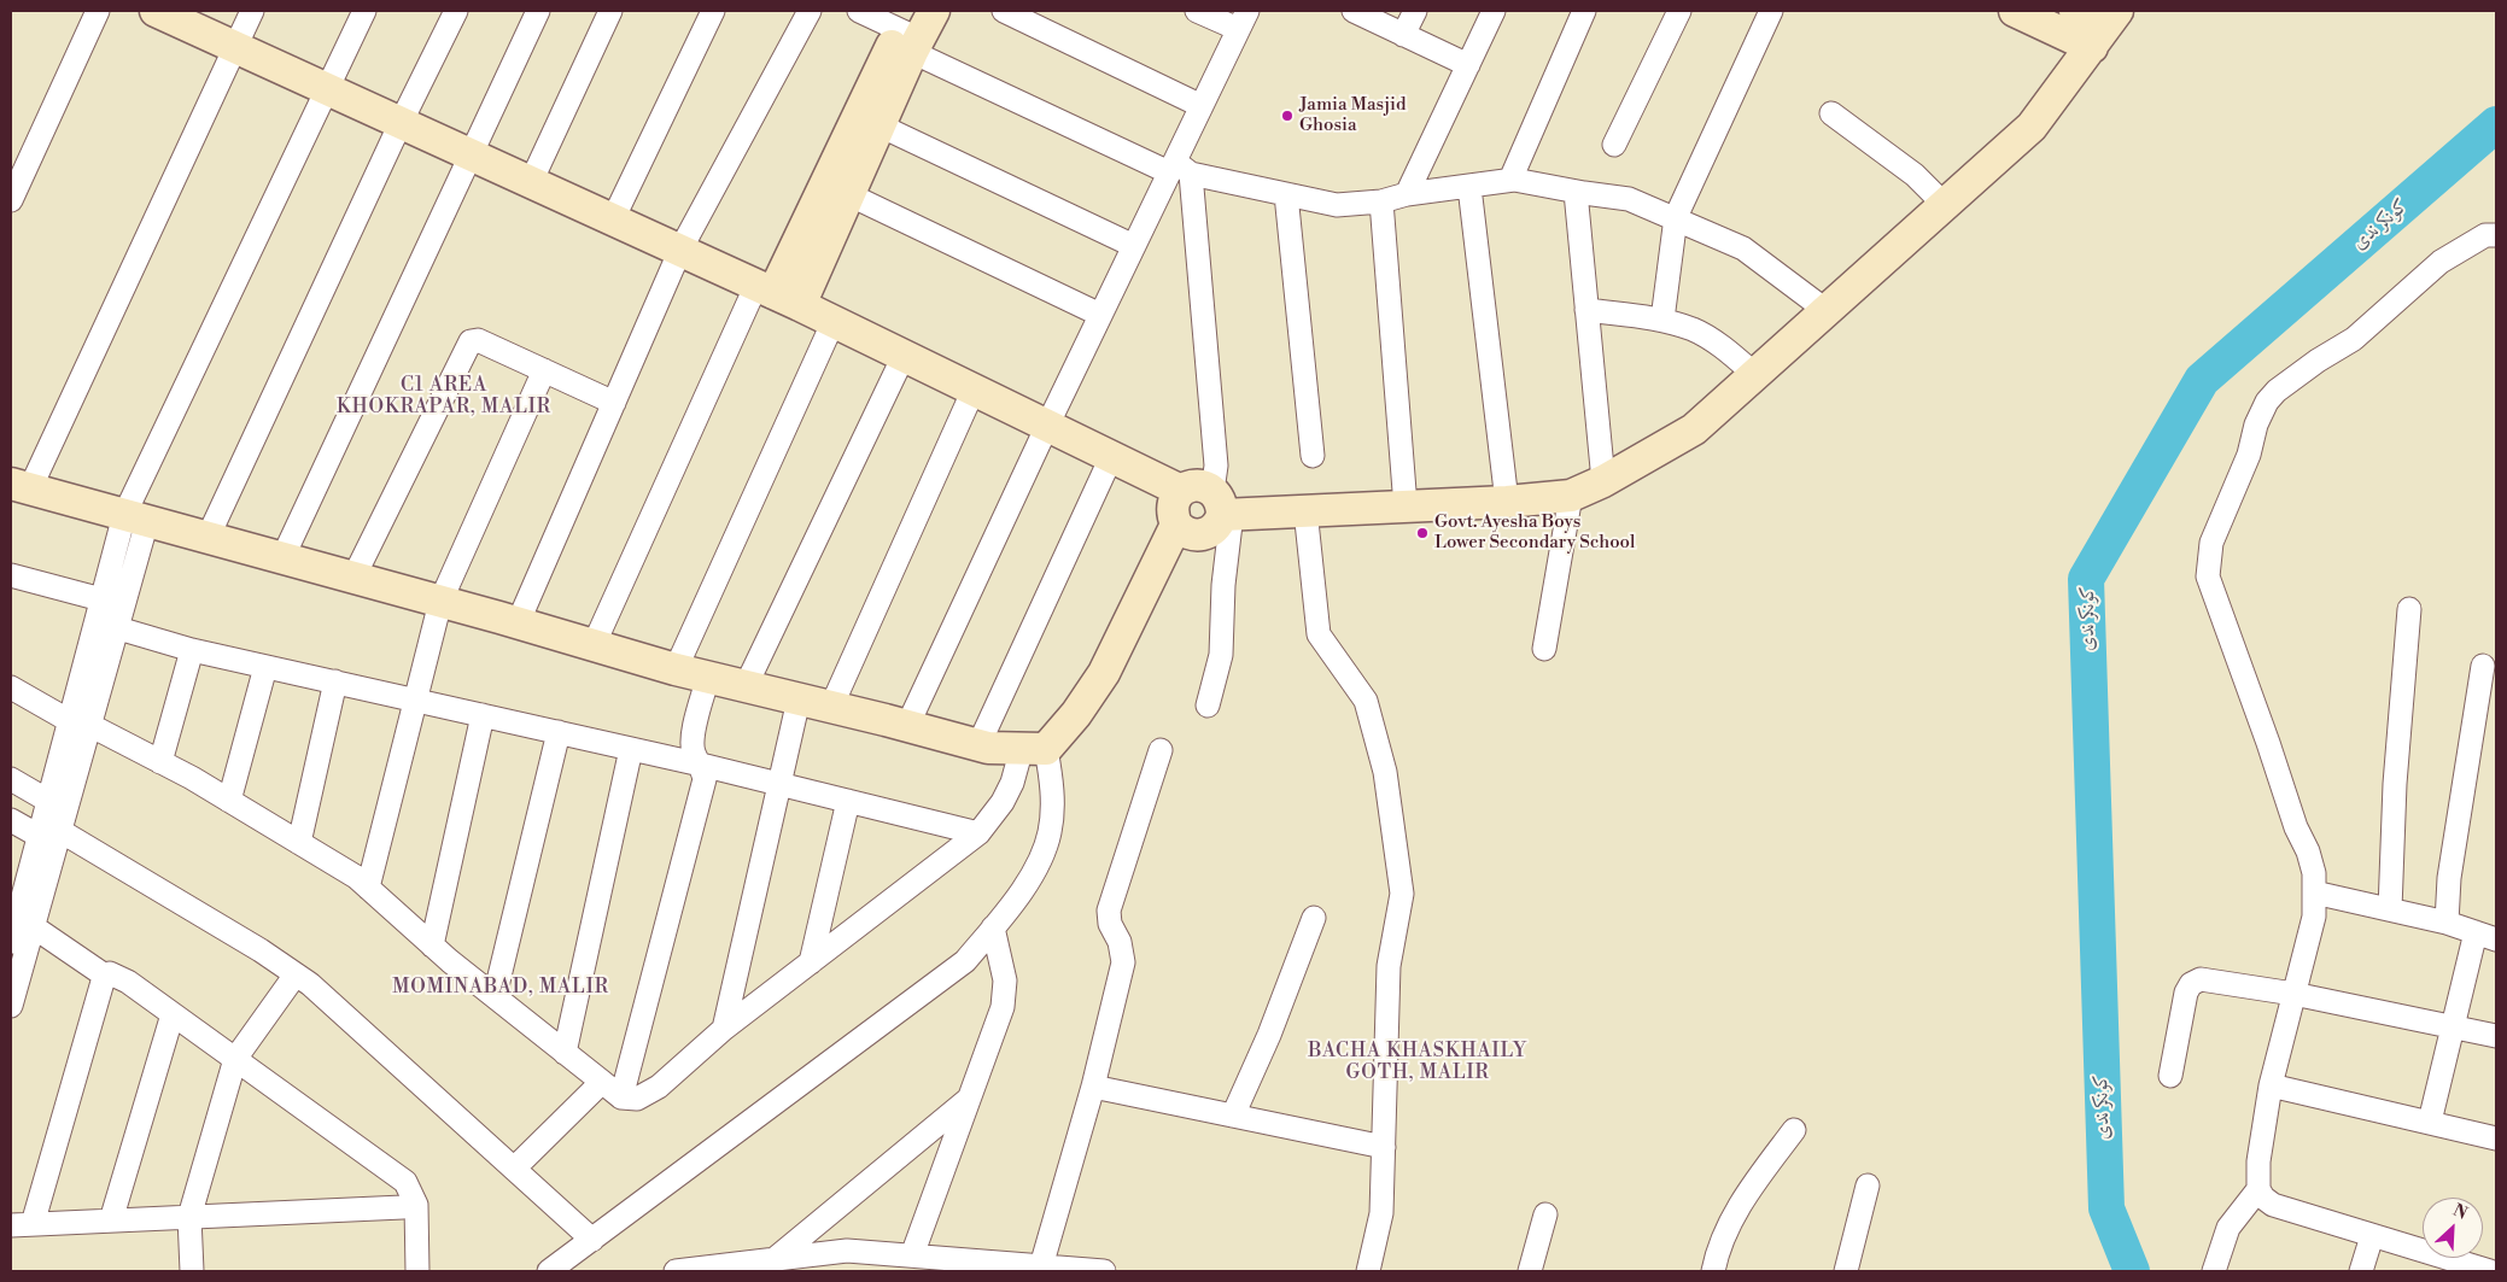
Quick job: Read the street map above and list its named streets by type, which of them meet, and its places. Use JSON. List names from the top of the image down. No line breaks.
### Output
{"districts":["C1 AREA KHOKRAPAR, MALIR","MOMINABAD, MALIR","BACHA KHASKHAILY GOTH, MALIR"],"water":["کونکر ندی"],"places":["Jamia Masjid Ghosia","Govt. Ayesha Boys Lower Secondary School"],"north":"top right"}
